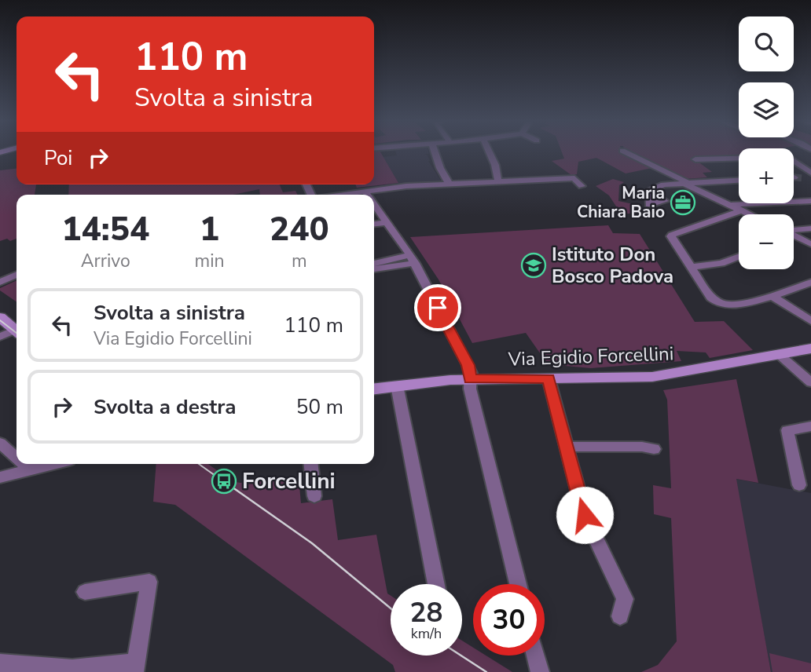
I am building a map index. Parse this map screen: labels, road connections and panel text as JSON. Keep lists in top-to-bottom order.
{
  "streets": {
    "street": ["Via Egidio Forcellini"]
  },
  "places": {
    "office": ["Maria Chiara Baio"],
    "school or university": ["Istituto Don Bosco Padova"],
    "bus stop": ["Forcellini"]
  },
  "page": {
    "map_buttons": ["+", "−"],
    "turn": ["110 m", "Svolta a sinistra"],
    "then": "Poi",
    "eta": [
      "14:54",
      "Arrivo",
      "1",
      "min",
      "240",
      "m"
    ],
    "list": [
      {
        "name": "Svolta a sinistra",
        "note": "Via Egidio Forcellini",
        "value": "110 m"
      },
      {
        "name": "Svolta a destra",
        "value": "50 m"
      }
    ],
    "speed": "28 km/h",
    "limit": "30"
  }
}
